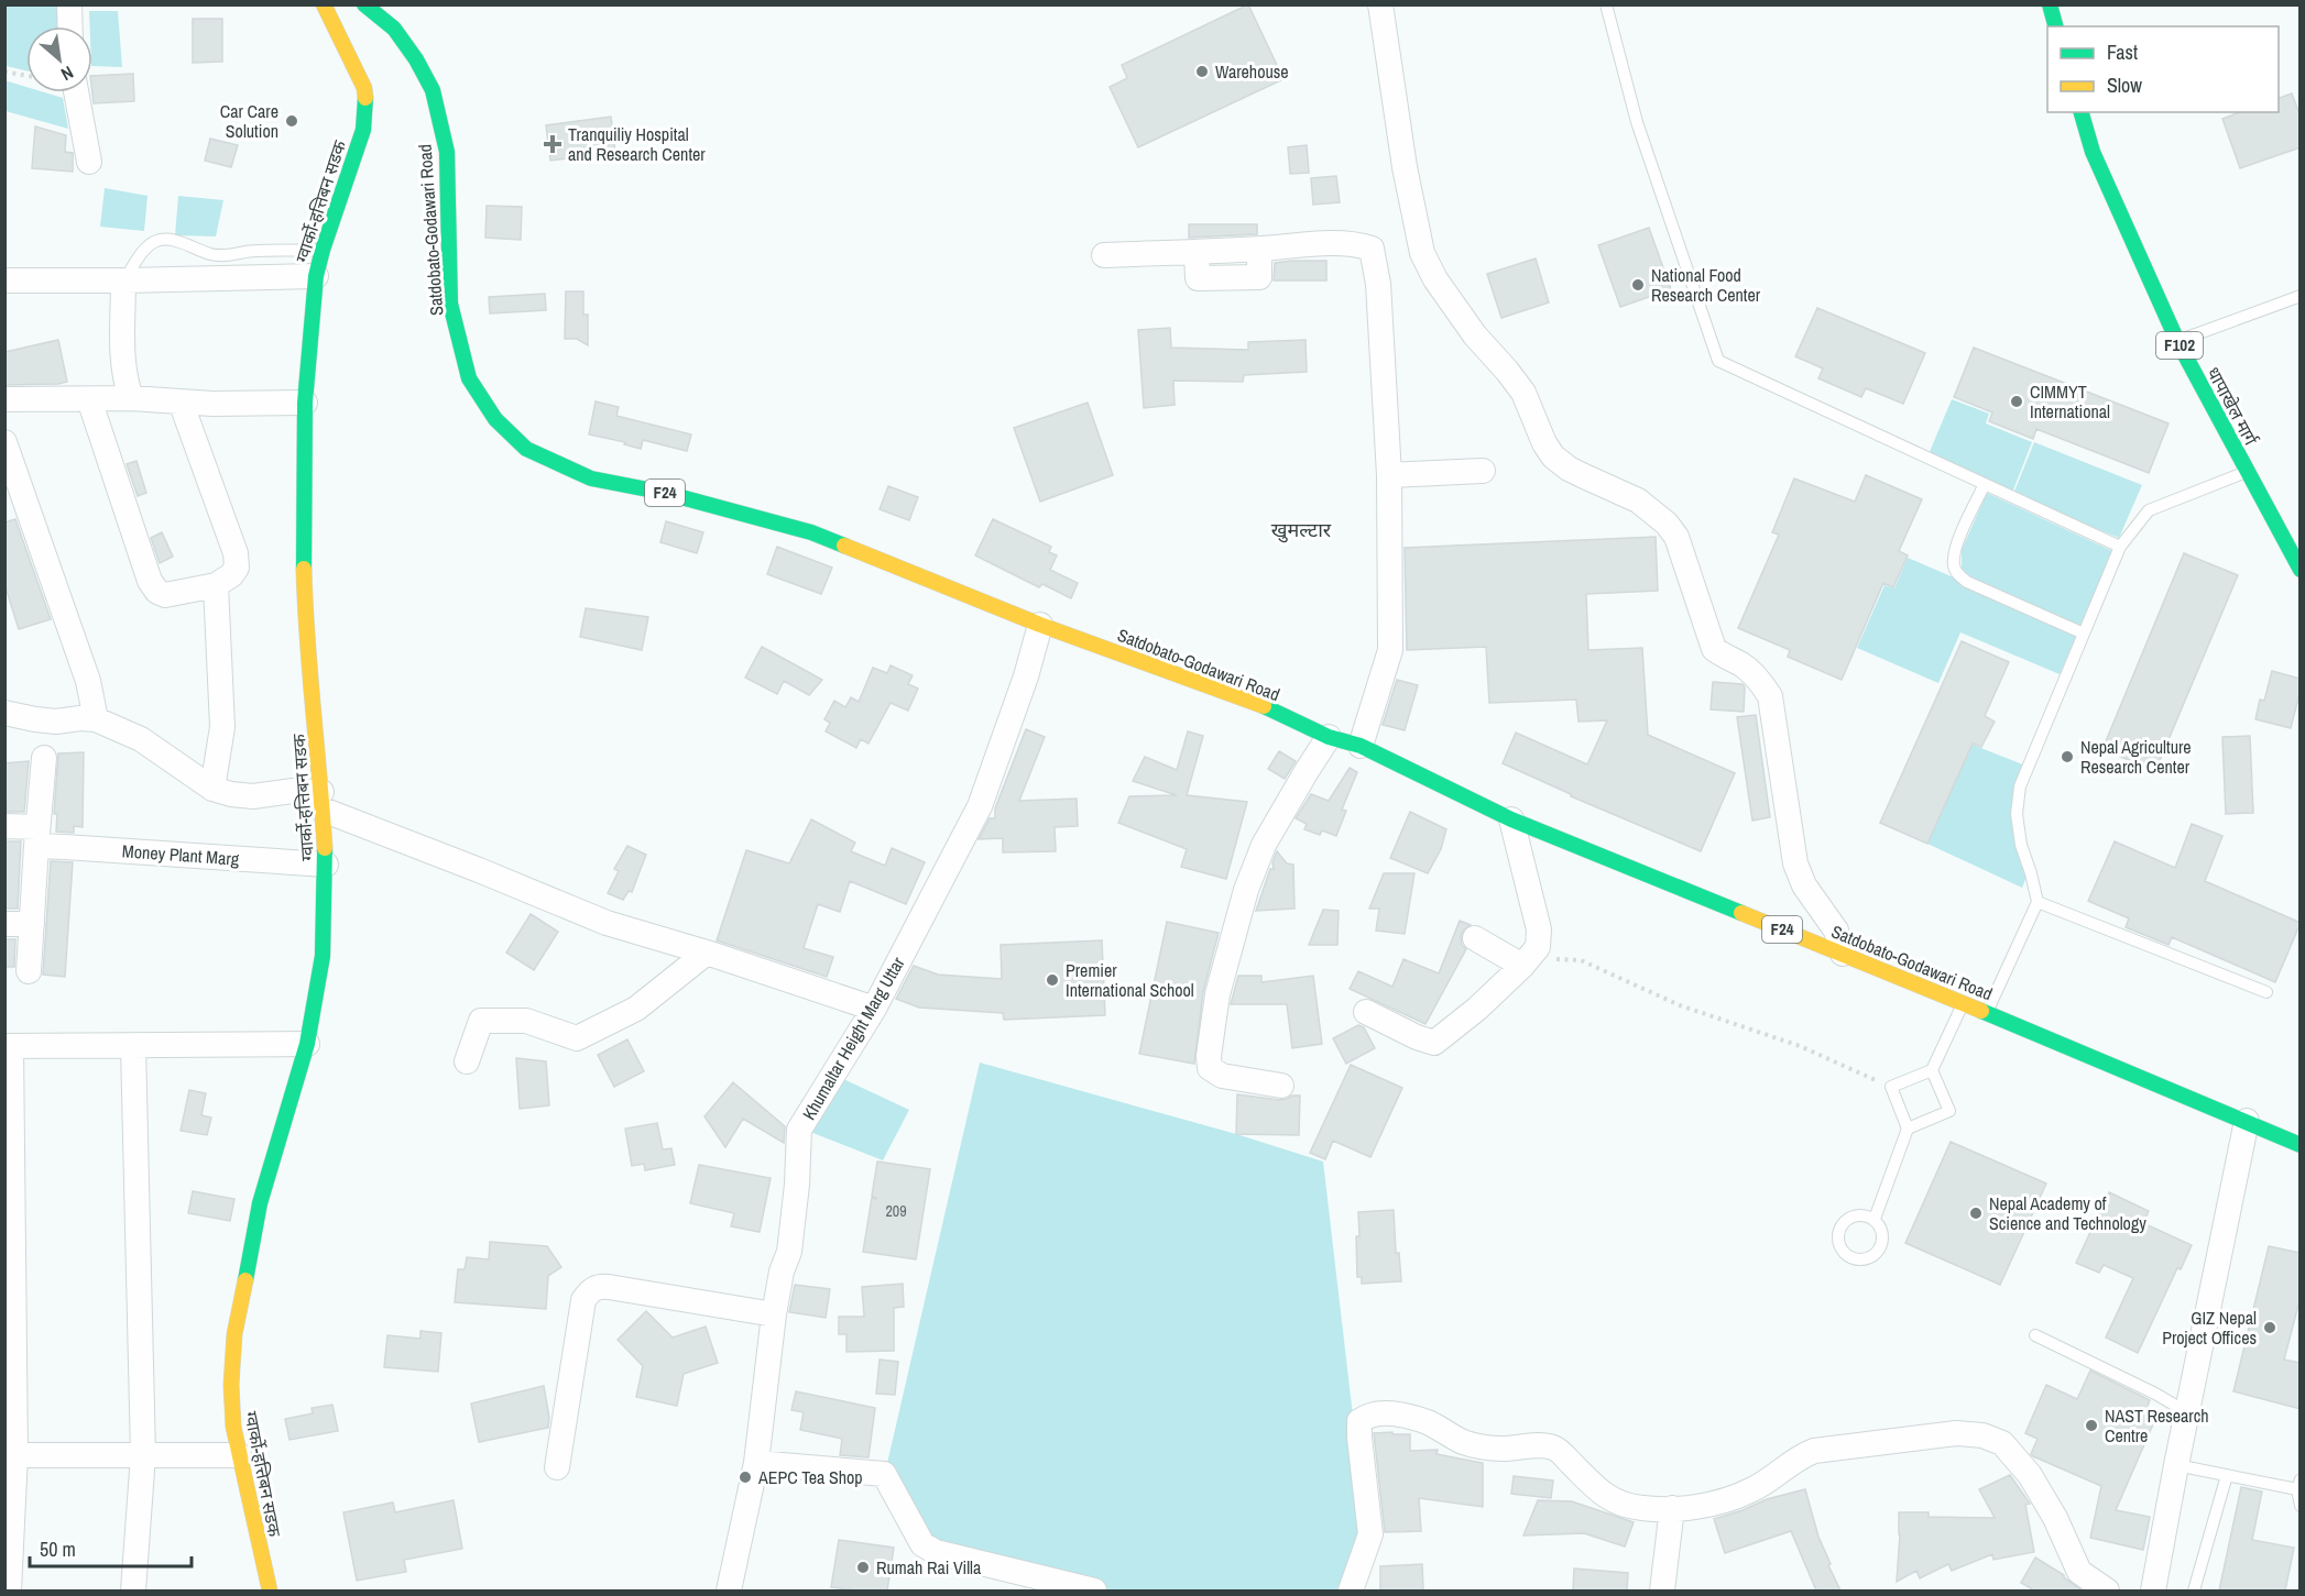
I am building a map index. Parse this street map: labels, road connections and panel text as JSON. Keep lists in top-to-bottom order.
{
  "streets": {
    "main road": [
      "ग्वार्को-हत्तिबन सडक",
      "Satdobato-Godawari Road",
      "F102",
      "धापाखेल मार्ग",
      "F24"
    ],
    "street": ["Money Plant Marg", "Khumaltar Height Marg Uttar"]
  },
  "crossings": [
    ["ग्वार्को-हत्तिबन सडक", "Money Plant Marg"],
    ["Satdobato-Godawari Road", "Khumaltar Height Marg Uttar"]
  ],
  "districts": ["खुमल्टार"],
  "places": {
    "other": [
      "Warehouse",
      "Car Care Solution",
      "National Food Research Center",
      "CIMMYT International",
      "Nepal Agriculture Research Center",
      "Premier International School",
      "Nepal Academy of Science and Technology",
      "GIZ Nepal Project Offices",
      "NAST Research Centre",
      "AEPC Tea Shop",
      "Rumah Rai Villa"
    ],
    "health": ["Tranquiliy Hospital and Research Center"]
  },
  "house_numbers": ["209"],
  "legend": ["Fast", "Slow"],
  "scale_bar": "50 m",
  "north": "bottom right"
}
